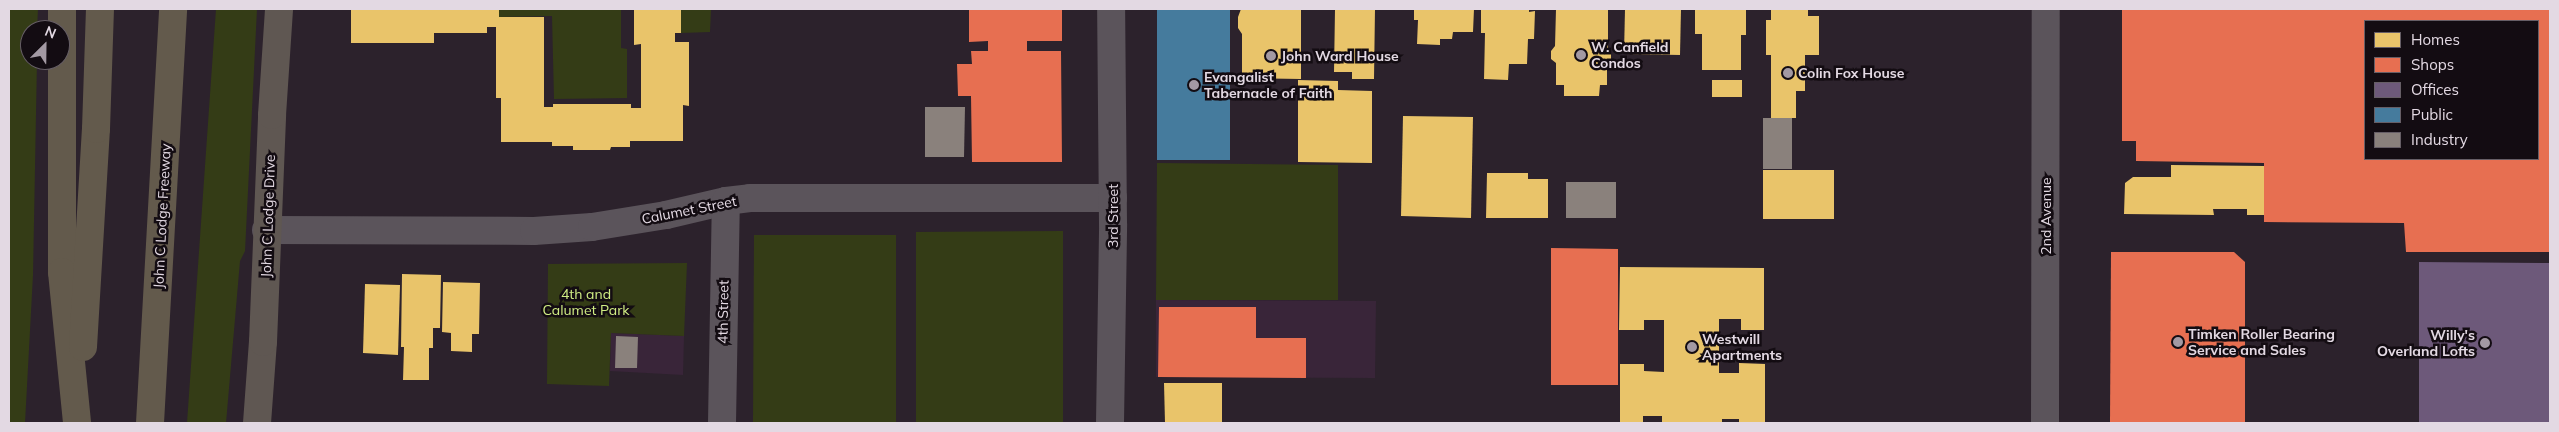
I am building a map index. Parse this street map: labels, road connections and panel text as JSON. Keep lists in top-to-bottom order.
{
  "streets": {
    "highway": ["John C Lodge Freeway"],
    "main road": ["John C Lodge Drive"],
    "street": [
      "Calumet Street",
      "3rd Street",
      "2nd Avenue",
      "4th Street"
    ]
  },
  "crossings": [
    ["Calumet Street", "John C Lodge Drive"],
    ["Calumet Street", "3rd Street"],
    ["Calumet Street", "4th Street"]
  ],
  "parks": ["4th and Calumet Park"],
  "places": [
    "W. Canfield Condos",
    "John Ward House",
    "Colin Fox House",
    "Evangalist Tabernacle of Faith",
    "Timken Roller Bearing Service and Sales",
    "Willy's Overland Lofts",
    "Westwill Apartments"
  ],
  "legend": [
    "Homes",
    "Shops",
    "Offices",
    "Public",
    "Industry"
  ],
  "north": "top right"
}
